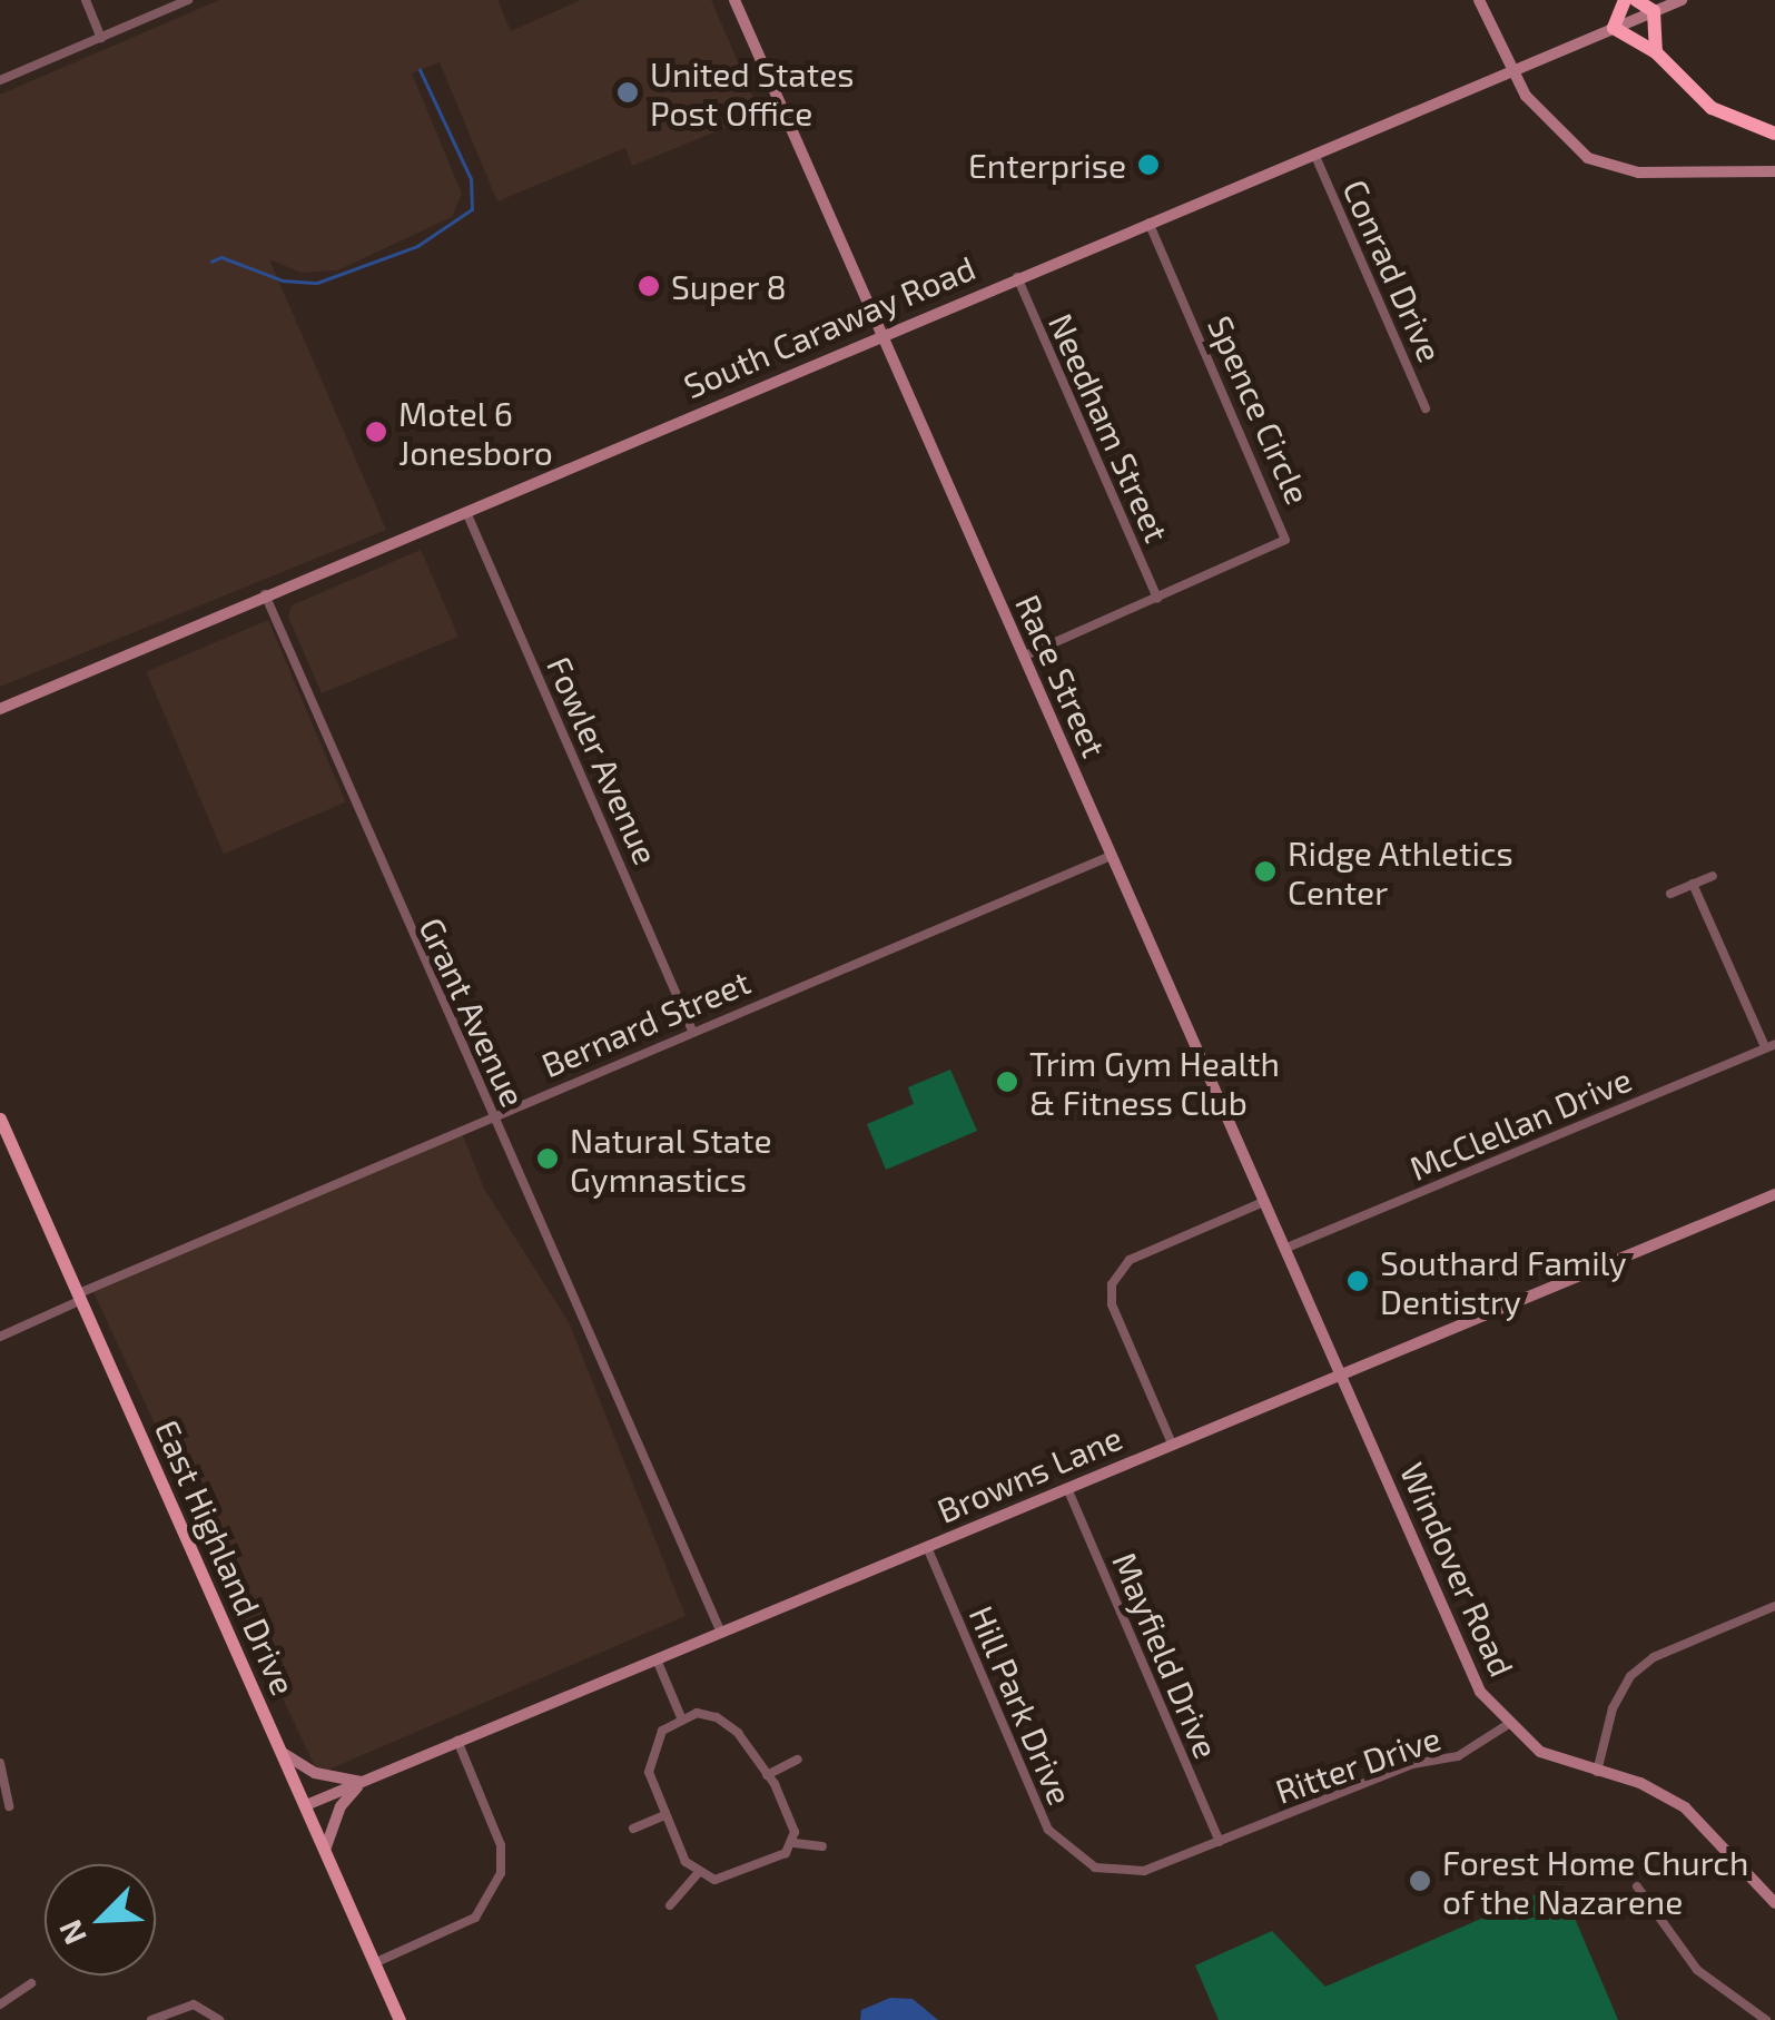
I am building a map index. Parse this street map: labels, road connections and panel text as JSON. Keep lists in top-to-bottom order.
{
  "streets": {
    "main road": ["East Highland Drive"],
    "street": [
      "Conrad Drive",
      "South Caraway Road",
      "Spence Circle",
      "Needham Street",
      "Race Street",
      "Fowler Avenue",
      "Grant Avenue",
      "Bernard Street",
      "McClellan Drive",
      "Browns Lane",
      "Windover Road",
      "Mayfield Drive",
      "Hill Park Drive",
      "Ritter Drive"
    ]
  },
  "crossings": [
    ["Conrad Drive", "South Caraway Road"],
    ["South Caraway Road", "Spence Circle"],
    ["South Caraway Road", "Needham Street"],
    ["South Caraway Road", "Race Street"],
    ["South Caraway Road", "Fowler Avenue"],
    ["South Caraway Road", "Grant Avenue"],
    ["Spence Circle", "Needham Street"],
    ["Spence Circle", "Race Street"],
    ["Race Street", "Bernard Street"],
    ["Race Street", "McClellan Drive"],
    ["Race Street", "Browns Lane"],
    ["Race Street", "Windover Road"],
    ["Fowler Avenue", "Bernard Street"],
    ["Grant Avenue", "Bernard Street"],
    ["Grant Avenue", "Browns Lane"],
    ["Bernard Street", "East Highland Drive"],
    ["Browns Lane", "East Highland Drive"],
    ["Browns Lane", "Windover Road"],
    ["Browns Lane", "Mayfield Drive"],
    ["Browns Lane", "Hill Park Drive"],
    ["Windover Road", "Ritter Drive"],
    ["Mayfield Drive", "Hill Park Drive"],
    ["Mayfield Drive", "Ritter Drive"],
    ["Hill Park Drive", "Ritter Drive"]
  ],
  "places": [
    "United States Post Office",
    "Enterprise",
    "Super 8",
    "Motel 6 Jonesboro",
    "Ridge Athletics Center",
    "Trim Gym Health & Fitness Club",
    "Natural State Gymnastics",
    "Southard Family Dentistry",
    "Forest Home Church of the Nazarene"
  ],
  "north": "bottom left"
}
